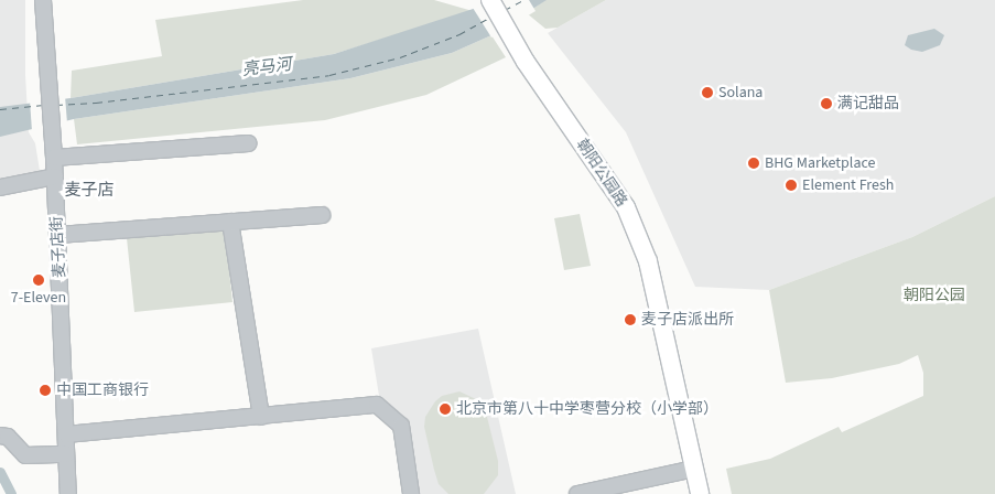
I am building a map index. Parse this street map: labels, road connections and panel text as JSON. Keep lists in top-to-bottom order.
{
  "streets": {
    "main road": ["朝阳公园路"],
    "street": ["麦子店街"]
  },
  "districts": ["麦子店"],
  "water": ["亮马河"],
  "parks": ["朝阳公园"],
  "places": [
    "Solana",
    "满记甜品",
    "BHG Marketplace",
    "Element Fresh",
    "7-Eleven",
    "麦子店派出所",
    "中国工商银行",
    "北京市第八十中学枣营分校（小学部）"
  ]
}
